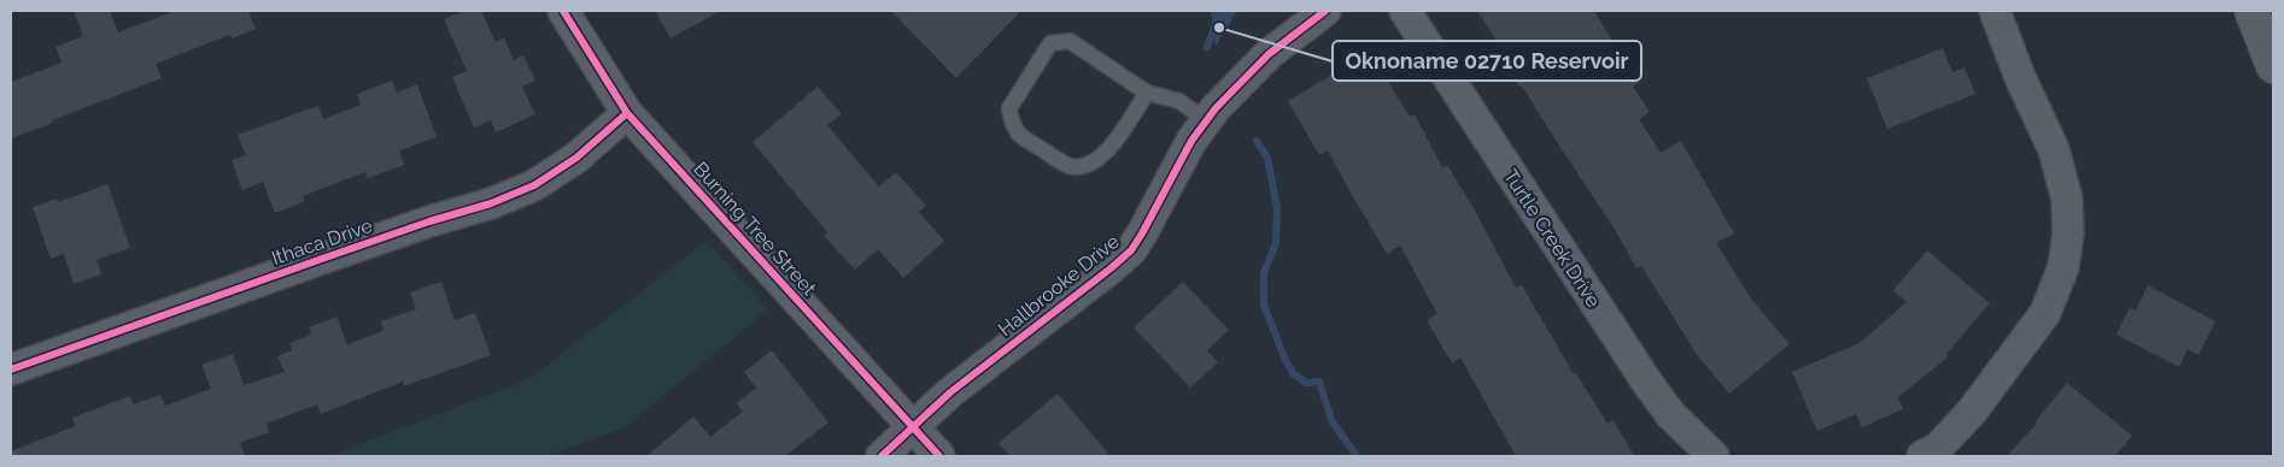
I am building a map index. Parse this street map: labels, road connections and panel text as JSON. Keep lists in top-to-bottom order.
{
  "streets": {
    "street": [
      "Burning Tree Street",
      "Turtle Creek Drive",
      "Ithaca Drive",
      "Hallbrooke Drive"
    ]
  },
  "crossings": [
    ["Burning Tree Street", "Ithaca Drive"],
    ["Burning Tree Street", "Hallbrooke Drive"]
  ],
  "places": ["Oknoname 02710 Reservoir"]
}
